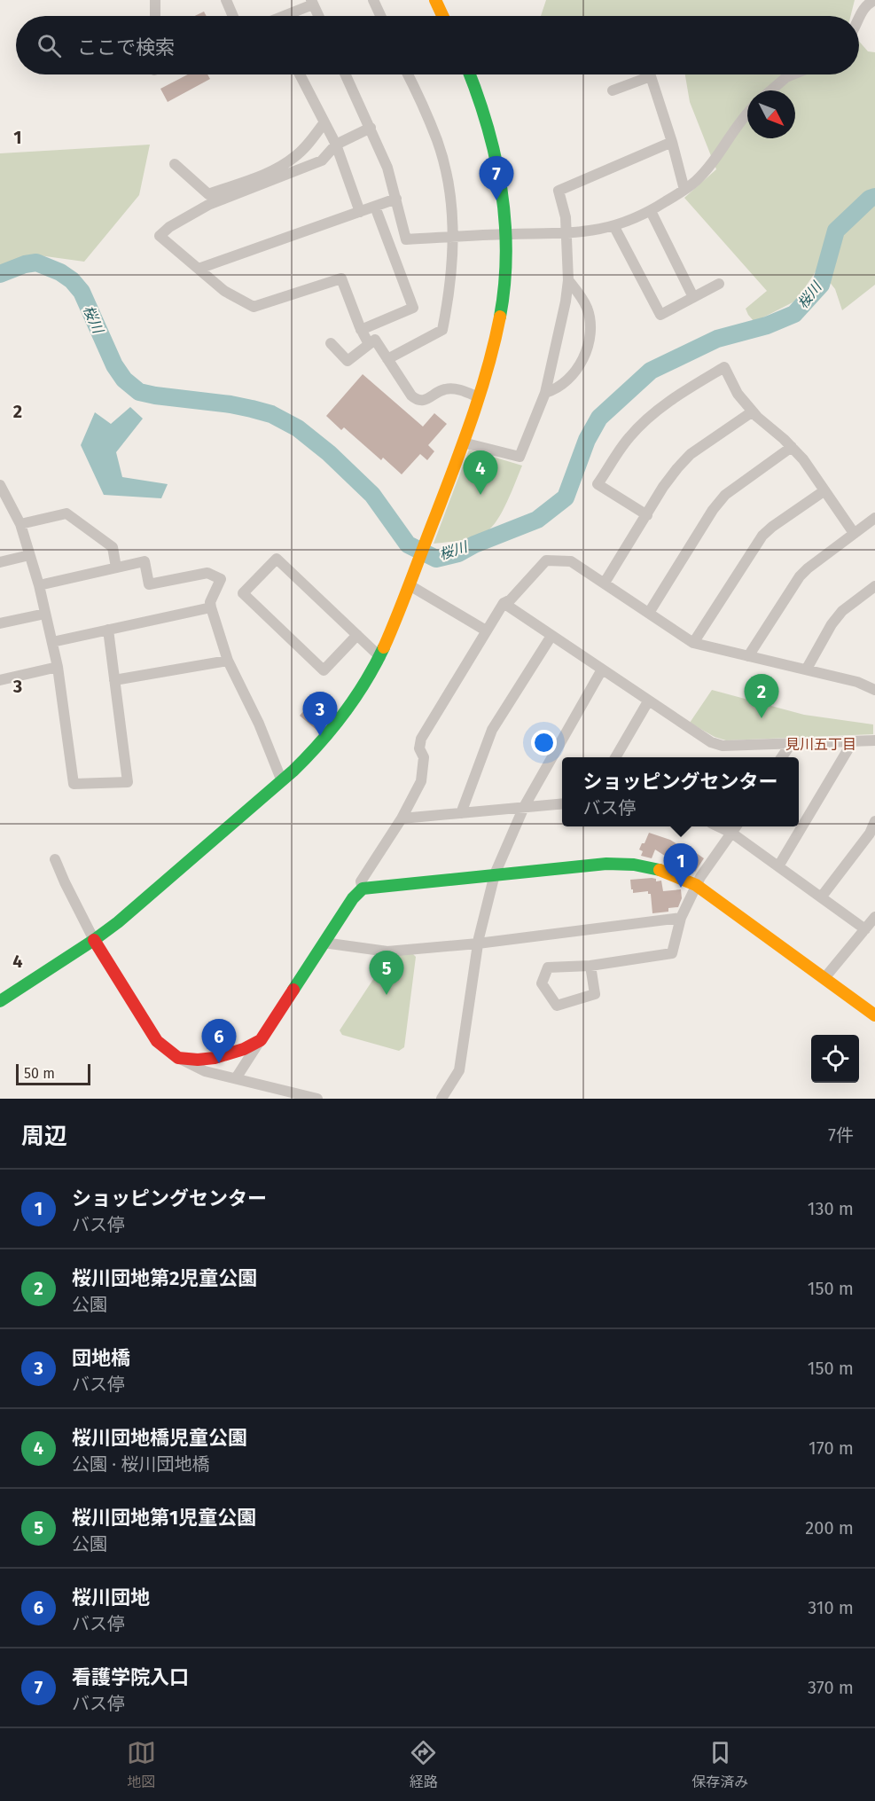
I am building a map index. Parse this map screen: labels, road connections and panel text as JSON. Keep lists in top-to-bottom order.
{
  "districts": ["見川五丁目"],
  "water": ["桜川"],
  "scale_bar": "50 m",
  "north": "bottom right",
  "page": {
    "search": "ここで検索",
    "pins": [
      "7",
      "4",
      "2",
      "3",
      "1",
      "5",
      "6"
    ],
    "popup": ["ショッピングセンター", "バス停"],
    "scale": "50 m",
    "heading": ["周辺", "7件"],
    "list": [
      {
        "mark": "1",
        "name": "ショッピングセンター",
        "note": "バス停",
        "value": "130 m"
      },
      {
        "mark": "2",
        "name": "桜川団地第2児童公園",
        "note": "公園",
        "value": "150 m"
      },
      {
        "mark": "3",
        "name": "団地橋",
        "note": "バス停",
        "value": "150 m"
      },
      {
        "mark": "4",
        "name": "桜川団地橋児童公園",
        "note": "公園 · 桜川団地橋",
        "value": "170 m"
      },
      {
        "mark": "5",
        "name": "桜川団地第1児童公園",
        "note": "公園",
        "value": "200 m"
      },
      {
        "mark": "6",
        "name": "桜川団地",
        "note": "バス停",
        "value": "310 m"
      },
      {
        "mark": "7",
        "name": "看護学院入口",
        "note": "バス停",
        "value": "370 m"
      }
    ],
    "nav": ["地図", "経路", "保存済み"]
  },
  "grid": {
    "rows": [
      "1",
      "2",
      "3",
      "4"
    ]
  }
}
